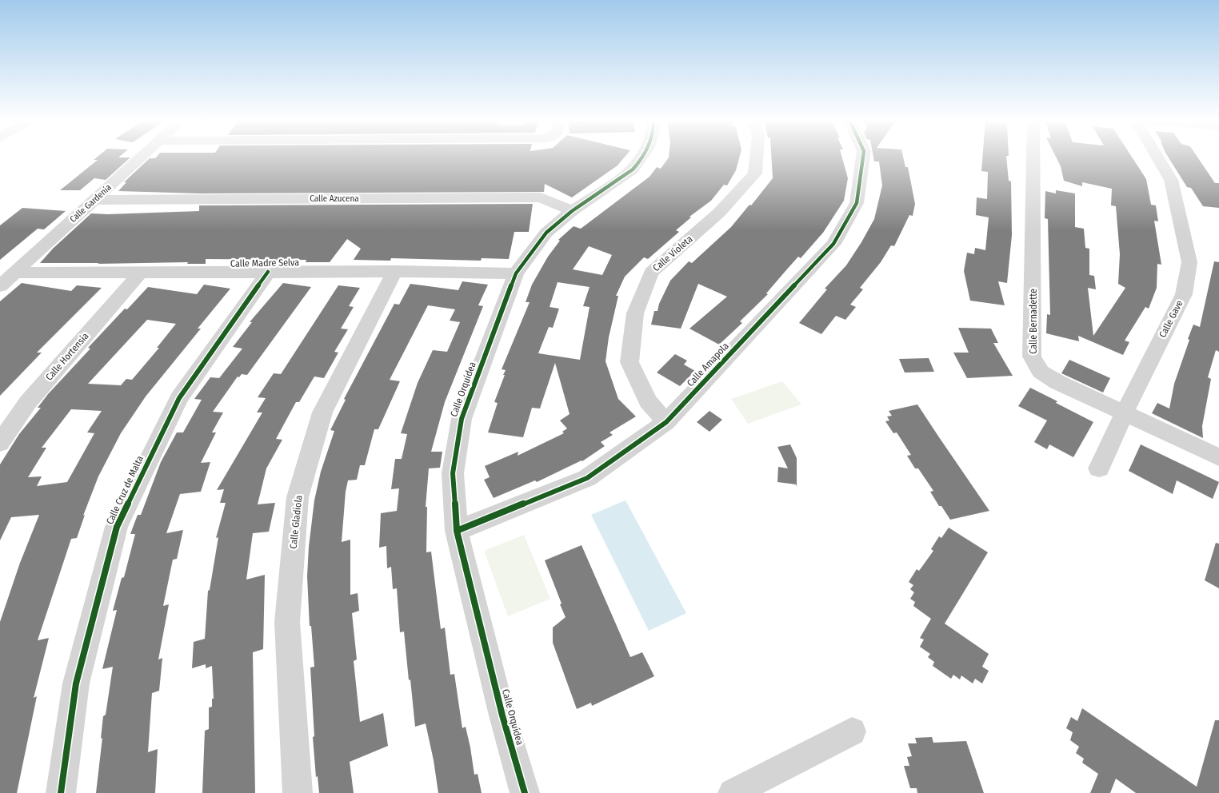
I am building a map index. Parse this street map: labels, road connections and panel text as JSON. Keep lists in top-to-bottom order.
{
  "streets": {
    "street": [
      "Calle Azucena",
      "Calle Gardenia",
      "Calle Violeta",
      "Calle Madre Selva",
      "Calle Gave",
      "Calle Bernadette",
      "Calle Hortensia",
      "Calle Amapola",
      "Calle Orquídea",
      "Calle Cruz de Malta",
      "Calle Gladiola"
    ]
  },
  "crossings": [
    ["Calle Azucena", "Calle Gardenia"],
    ["Calle Azucena", "Calle Orquídea"],
    ["Calle Gardenia", "Calle Madre Selva"],
    ["Calle Violeta", "Calle Amapola"],
    ["Calle Madre Selva", "Calle Hortensia"],
    ["Calle Madre Selva", "Calle Orquídea"],
    ["Calle Madre Selva", "Calle Cruz de Malta"],
    ["Calle Madre Selva", "Calle Gladiola"],
    ["Calle Gave", "Calle Bernadette"],
    ["Calle Amapola", "Calle Orquídea"]
  ]
}
